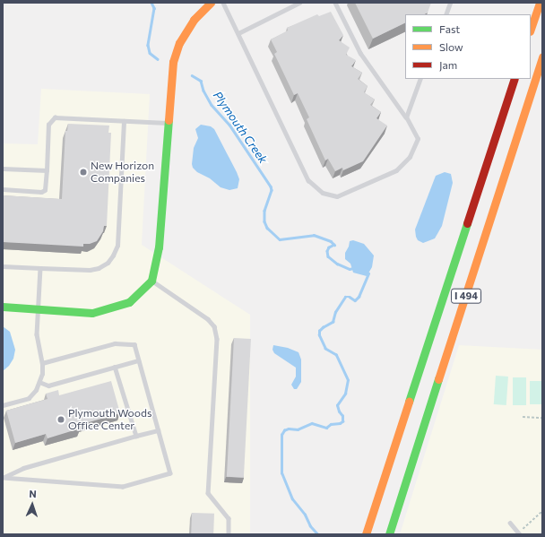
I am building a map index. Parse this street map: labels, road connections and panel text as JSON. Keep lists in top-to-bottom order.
{
  "streets": {
    "main road": ["I 494"]
  },
  "water": ["Plymouth Creek"],
  "places": ["New Horizon Companies", "Plymouth Woods Office Center"],
  "legend": ["Fast", "Slow", "Jam"],
  "north": "top"
}
